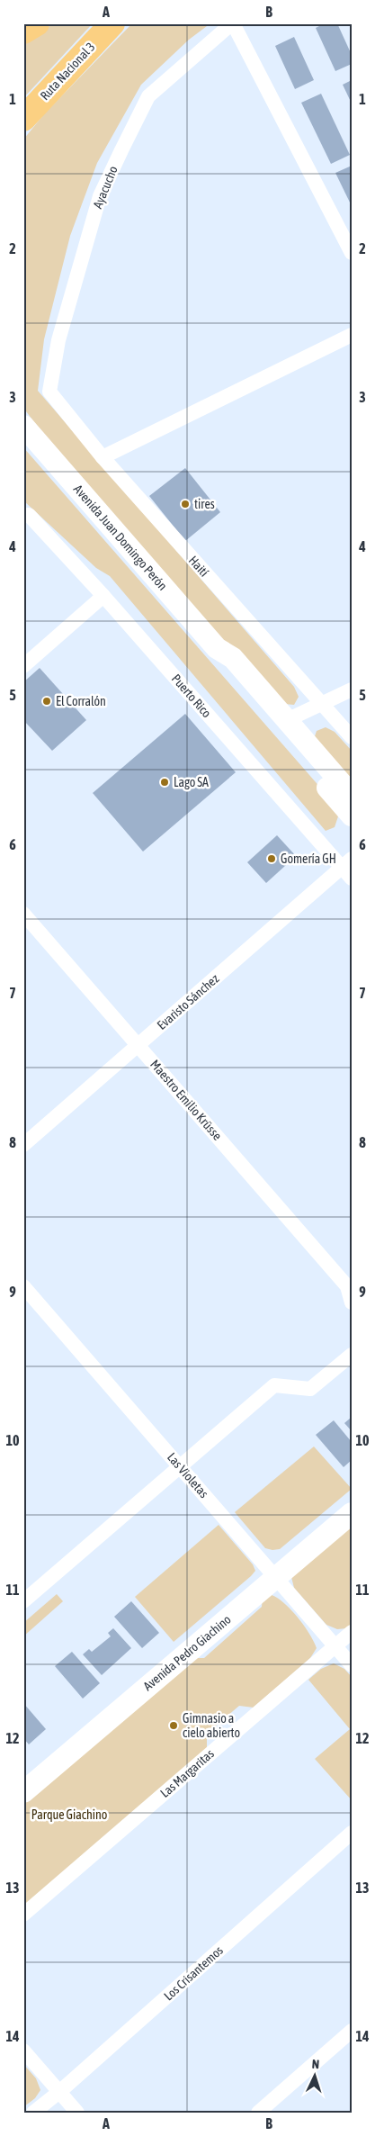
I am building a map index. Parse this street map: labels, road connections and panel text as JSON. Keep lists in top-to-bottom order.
{
  "streets": {
    "highway": ["Ruta Nacional 3"],
    "main road": ["Avenida Juan Domingo Perón", "Avenida Pedro Giachino"],
    "street": [
      "Ayacucho",
      "Haití",
      "Puerto Rico",
      "Evaristo Sánchez",
      "Maestro Emilio Krüsse",
      "Las Violetas",
      "Las Margaritas",
      "Los Crisantemos"
    ]
  },
  "crossings": [
    ["Ayacucho", "Haití"],
    ["Puerto Rico", "Evaristo Sánchez"],
    ["Evaristo Sánchez", "Maestro Emilio Krüsse"],
    ["Las Violetas", "Avenida Pedro Giachino"],
    ["Las Violetas", "Las Margaritas"]
  ],
  "parks": ["Parque Giachino"],
  "places": [
    "tires",
    "El Corralón",
    "Lago SA",
    "Gomería GH",
    "Gimnasio a cielo abierto"
  ],
  "north": "top",
  "grid": {
    "columns": ["A", "B"],
    "rows": [
      "1",
      "2",
      "3",
      "4",
      "5",
      "6",
      "7",
      "8",
      "9",
      "10",
      "11",
      "12",
      "13",
      "14"
    ]
  }
}
